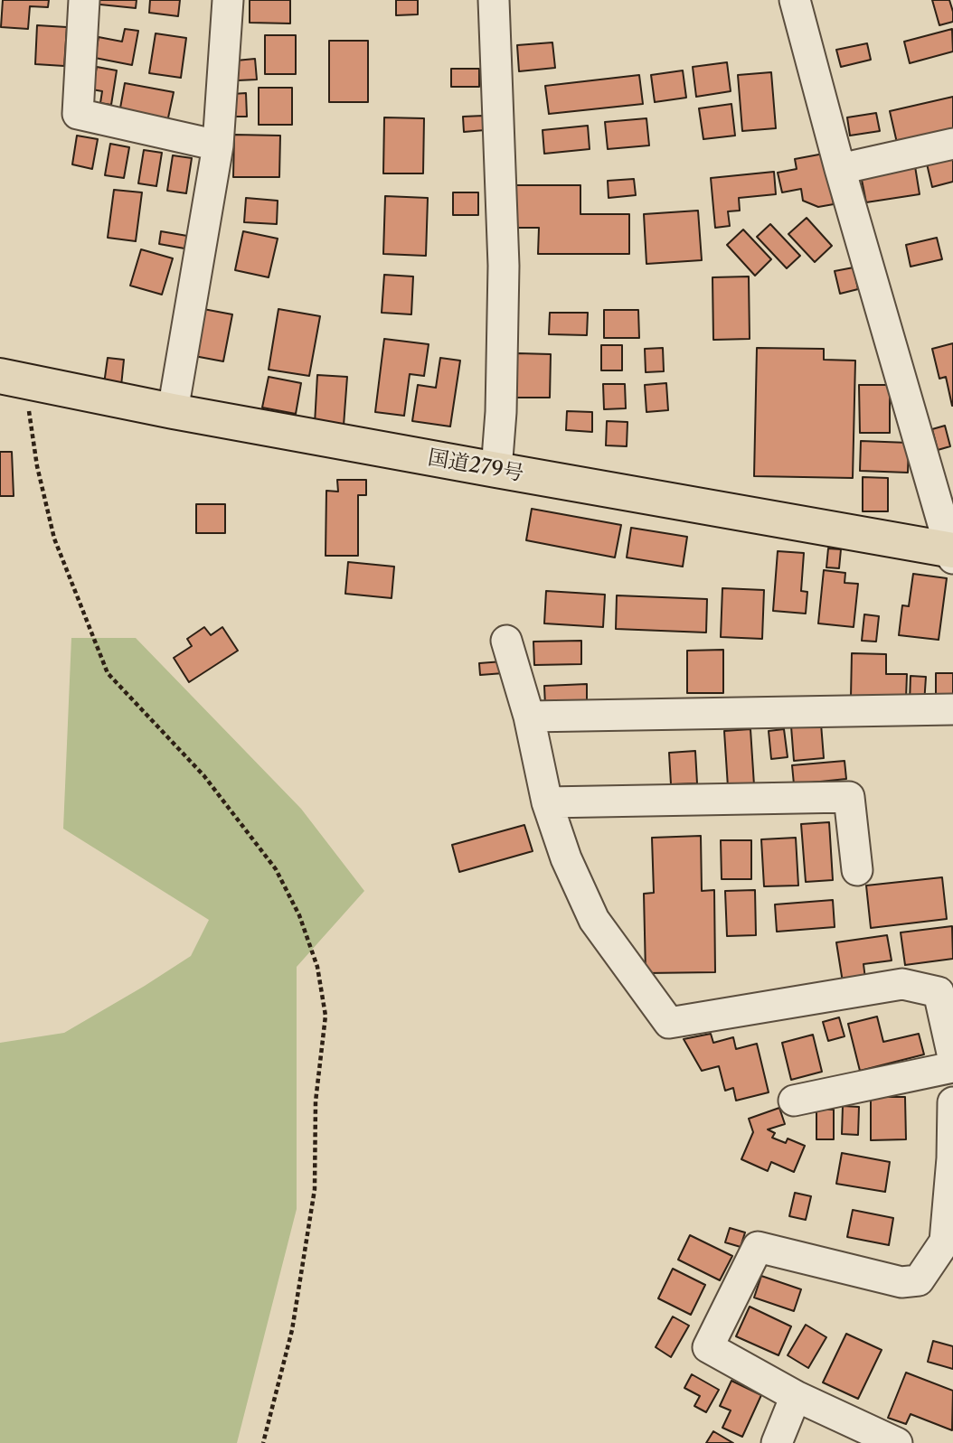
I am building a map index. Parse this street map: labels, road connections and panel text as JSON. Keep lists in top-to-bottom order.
{
  "streets": {
    "highway": ["国道279号"]
  }
}
